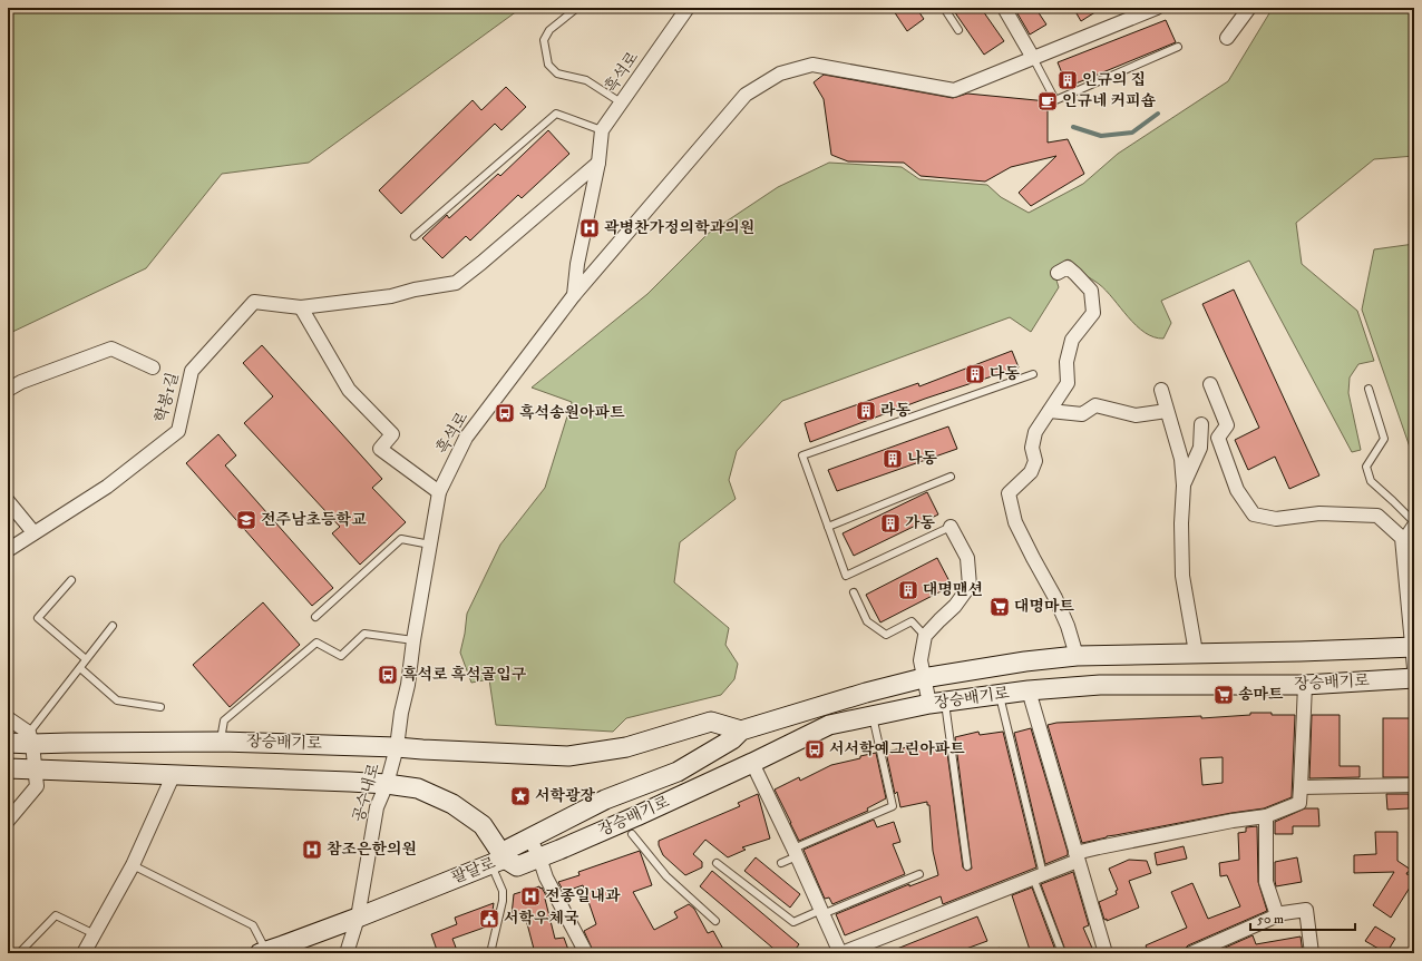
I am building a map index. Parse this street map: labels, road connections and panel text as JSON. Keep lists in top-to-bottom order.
{
  "streets": {
    "street": [
      "흑석로",
      "학봉1길",
      "장승배기로",
      "공수내로",
      "팔달로"
    ]
  },
  "crossings": [
    ["흑석로", "학봉1길"],
    ["흑석로", "장승배기로"],
    ["흑석로", "공수내로"],
    ["장승배기로", "공수내로"],
    ["장승배기로", "팔달로"],
    ["공수내로", "팔달로"]
  ],
  "places": {
    "building": [
      "인규의 집",
      "다동",
      "라동",
      "나동",
      "가동",
      "대명맨션"
    ],
    "cafe": ["인규네 커피숍"],
    "hospital": ["곽병찬가정의학과의원", "참조은한의원", "전종일내과"],
    "bus stop": ["흑석송원아파트", "흑석로 흑석골입구", "서서학예그린아파트"],
    "school or university": ["전주남초등학교"],
    "supermarket": ["대명마트", "송마트"],
    "place": ["서학광장"],
    "public building": ["서학우체국"]
  },
  "scale_bar": "50 m"
}
